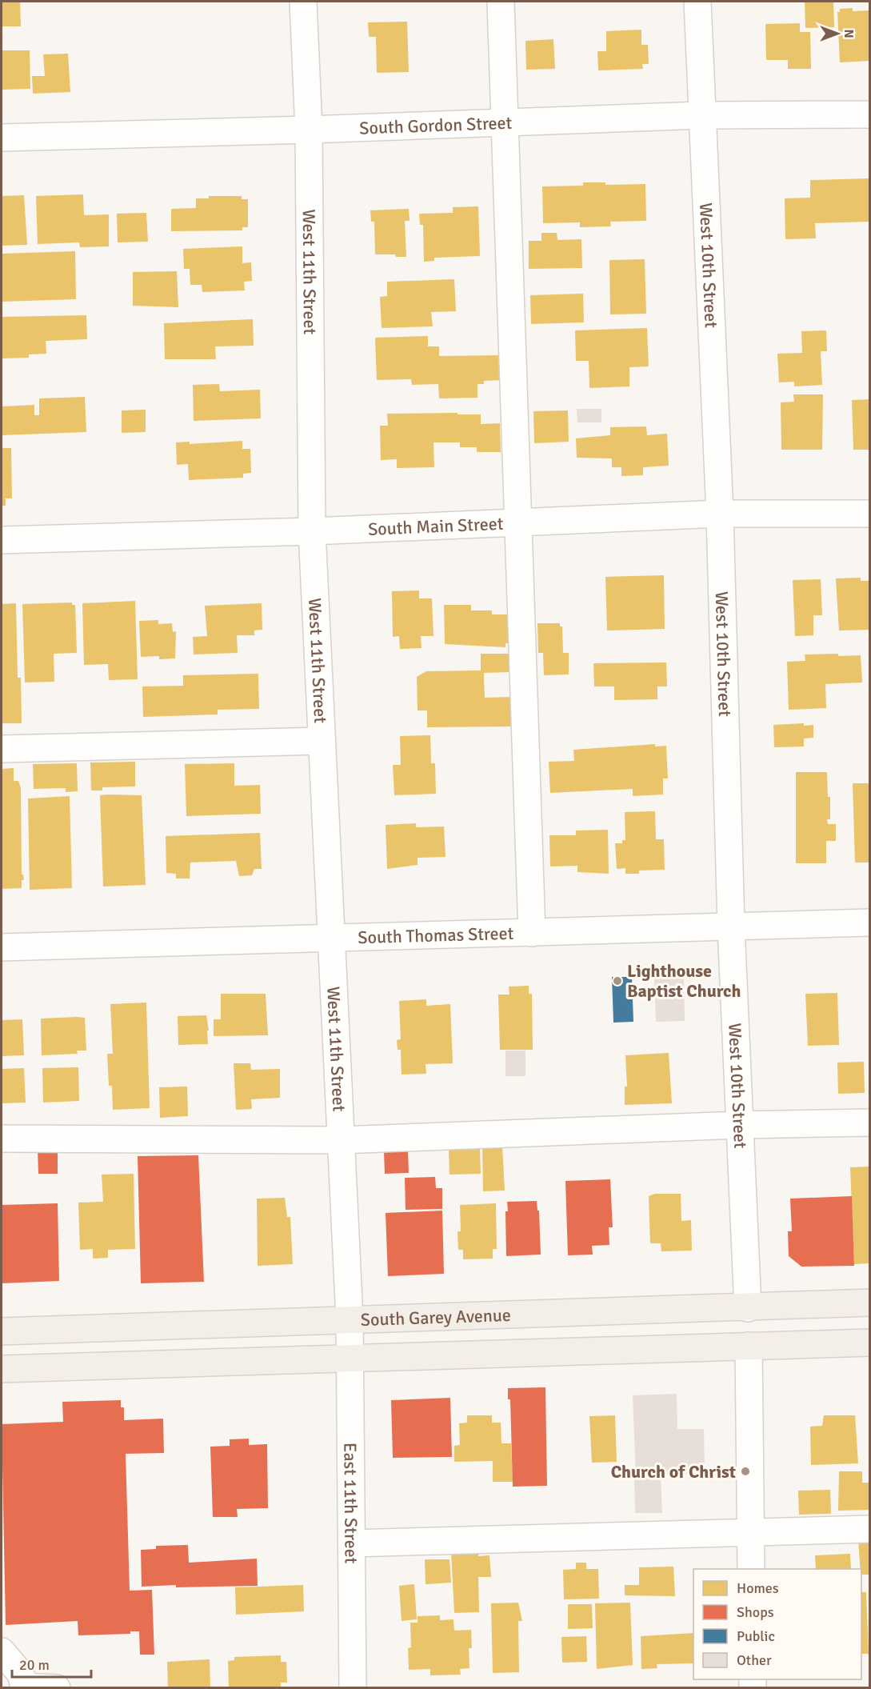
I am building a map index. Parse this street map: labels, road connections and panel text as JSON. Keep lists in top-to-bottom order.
{
  "streets": {
    "main road": ["South Garey Avenue"],
    "street": [
      "South Gordon Street",
      "West 10th Street",
      "West 11th Street",
      "South Main Street",
      "South Thomas Street",
      "East 11th Street"
    ]
  },
  "crossings": [
    ["South Gordon Street", "West 10th Street"],
    ["South Gordon Street", "West 11th Street"],
    ["West 10th Street", "South Main Street"],
    ["West 10th Street", "South Thomas Street"],
    ["West 10th Street", "South Garey Avenue"],
    ["West 11th Street", "South Main Street"],
    ["West 11th Street", "South Thomas Street"],
    ["West 11th Street", "South Garey Avenue"],
    ["West 11th Street", "East 11th Street"],
    ["South Garey Avenue", "East 11th Street"]
  ],
  "places": ["Lighthouse Baptist Church", "Church of Christ"],
  "legend": [
    "Homes",
    "Shops",
    "Public",
    "Other"
  ],
  "scale_bar": "20 m",
  "north": "right"
}
